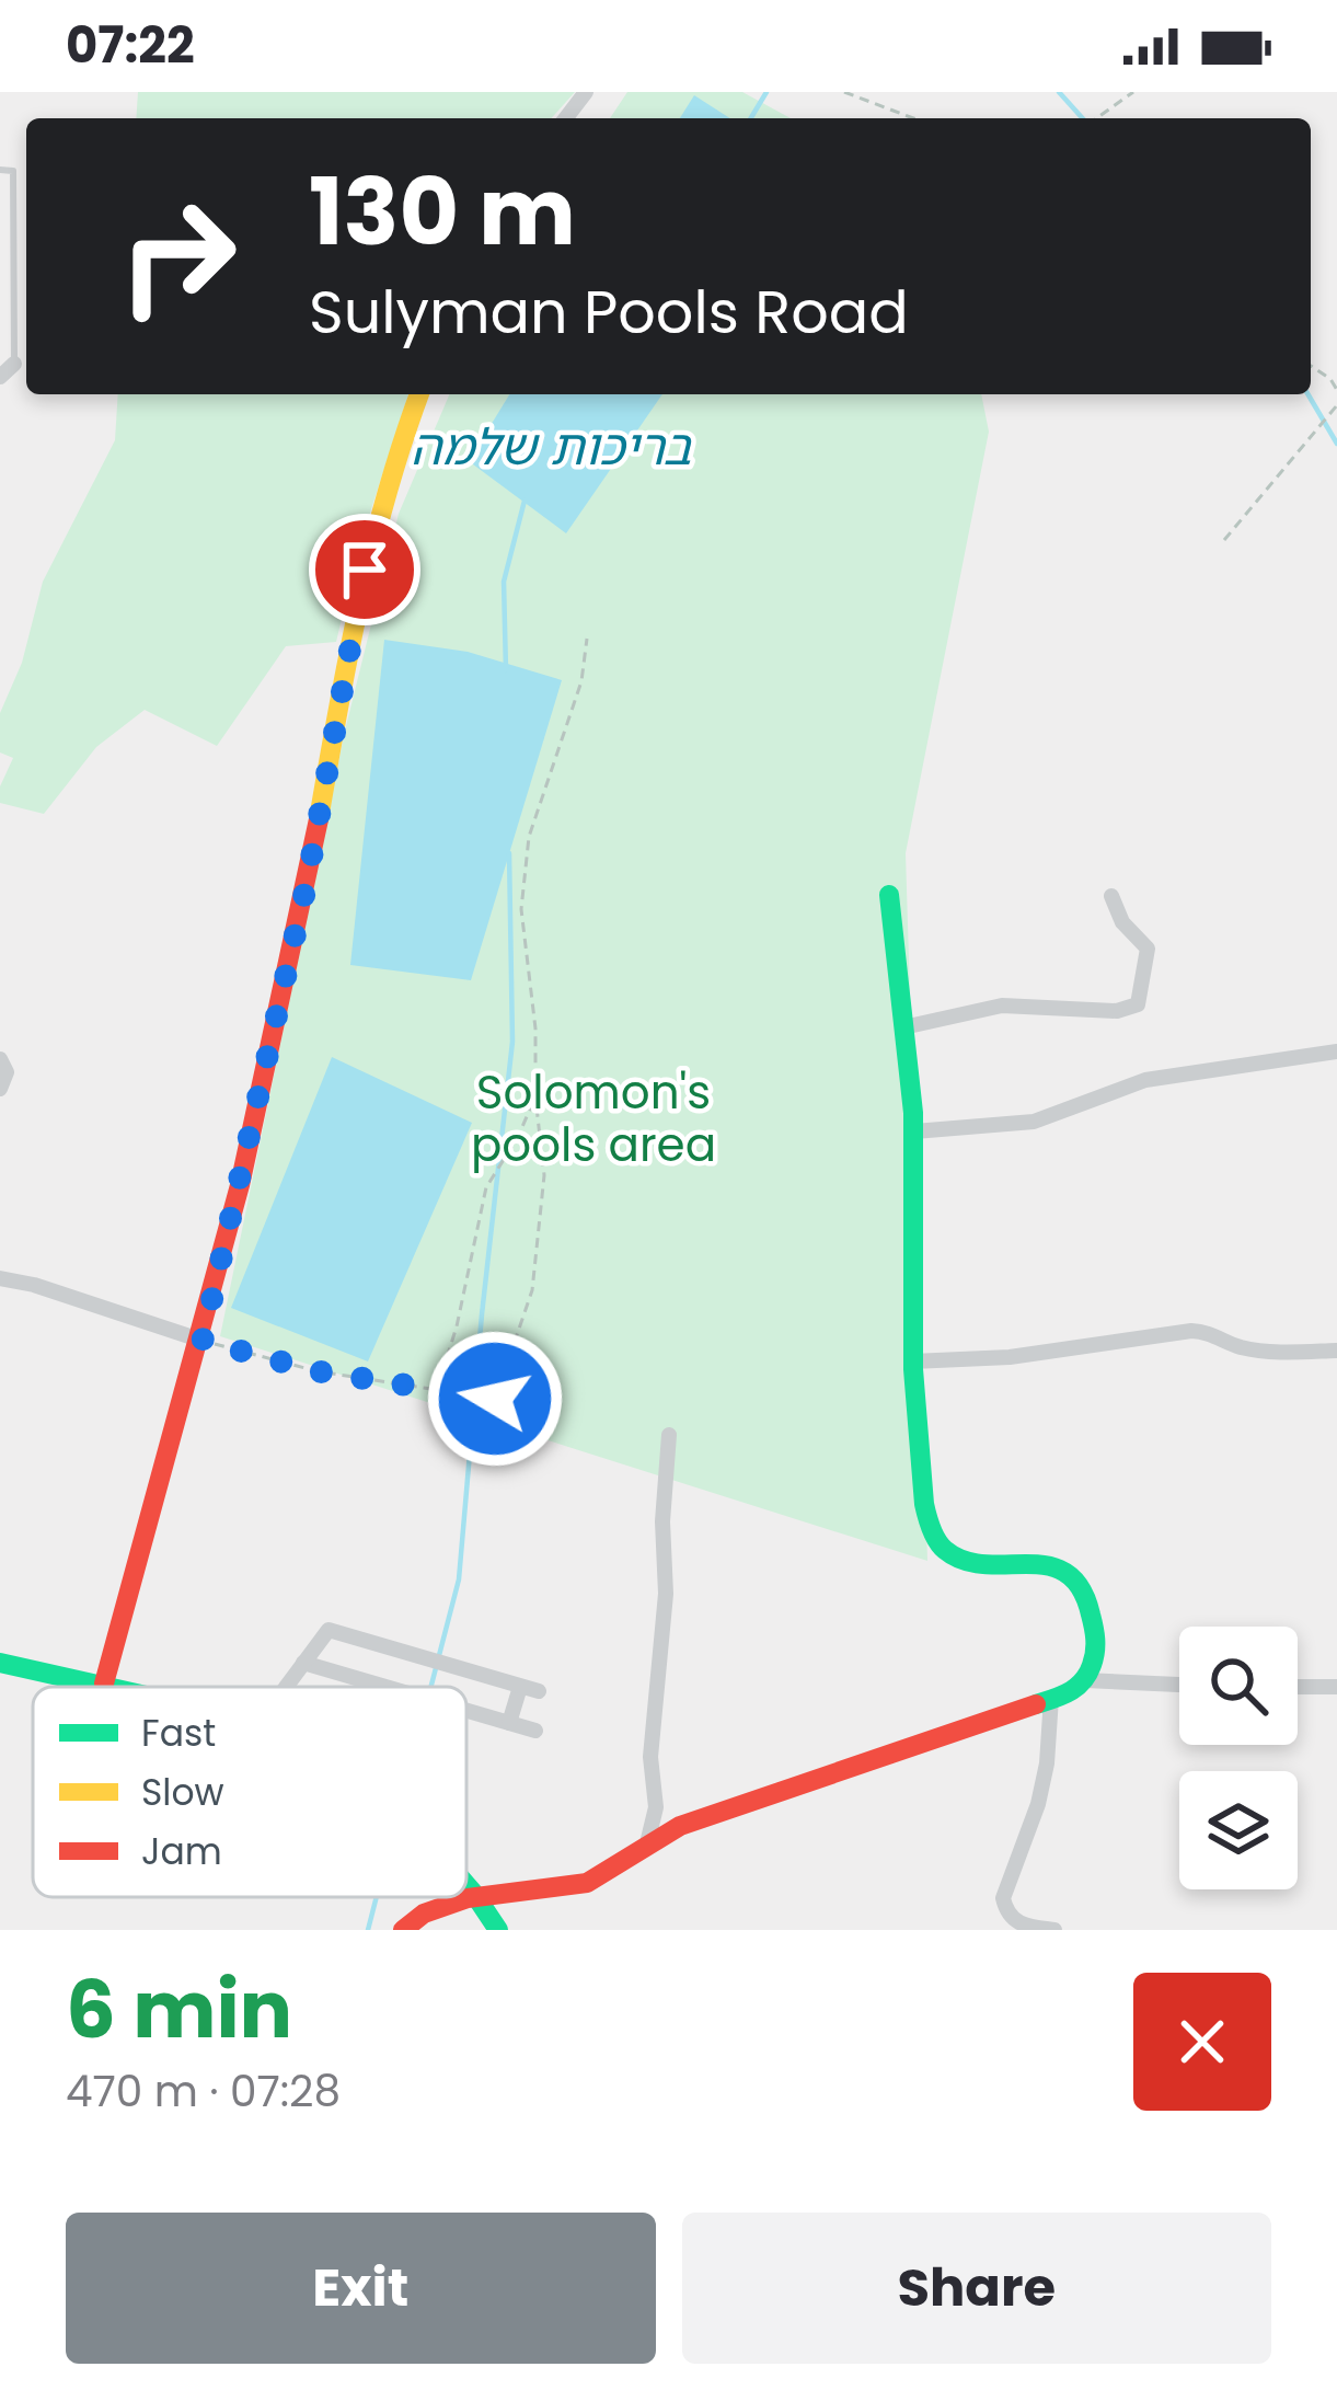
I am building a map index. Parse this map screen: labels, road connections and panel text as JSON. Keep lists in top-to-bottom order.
{
  "water": ["בריכות שלמה"],
  "parks": ["Solomon's pools area"],
  "legend": ["Fast", "Slow", "Jam"],
  "page": {
    "status": "07:22",
    "turn": ["130 m", "Sulyman Pools Road"],
    "heading": ["6 min", "470 m · 07:28"],
    "buttons": ["Exit", "Share"]
  }
}
